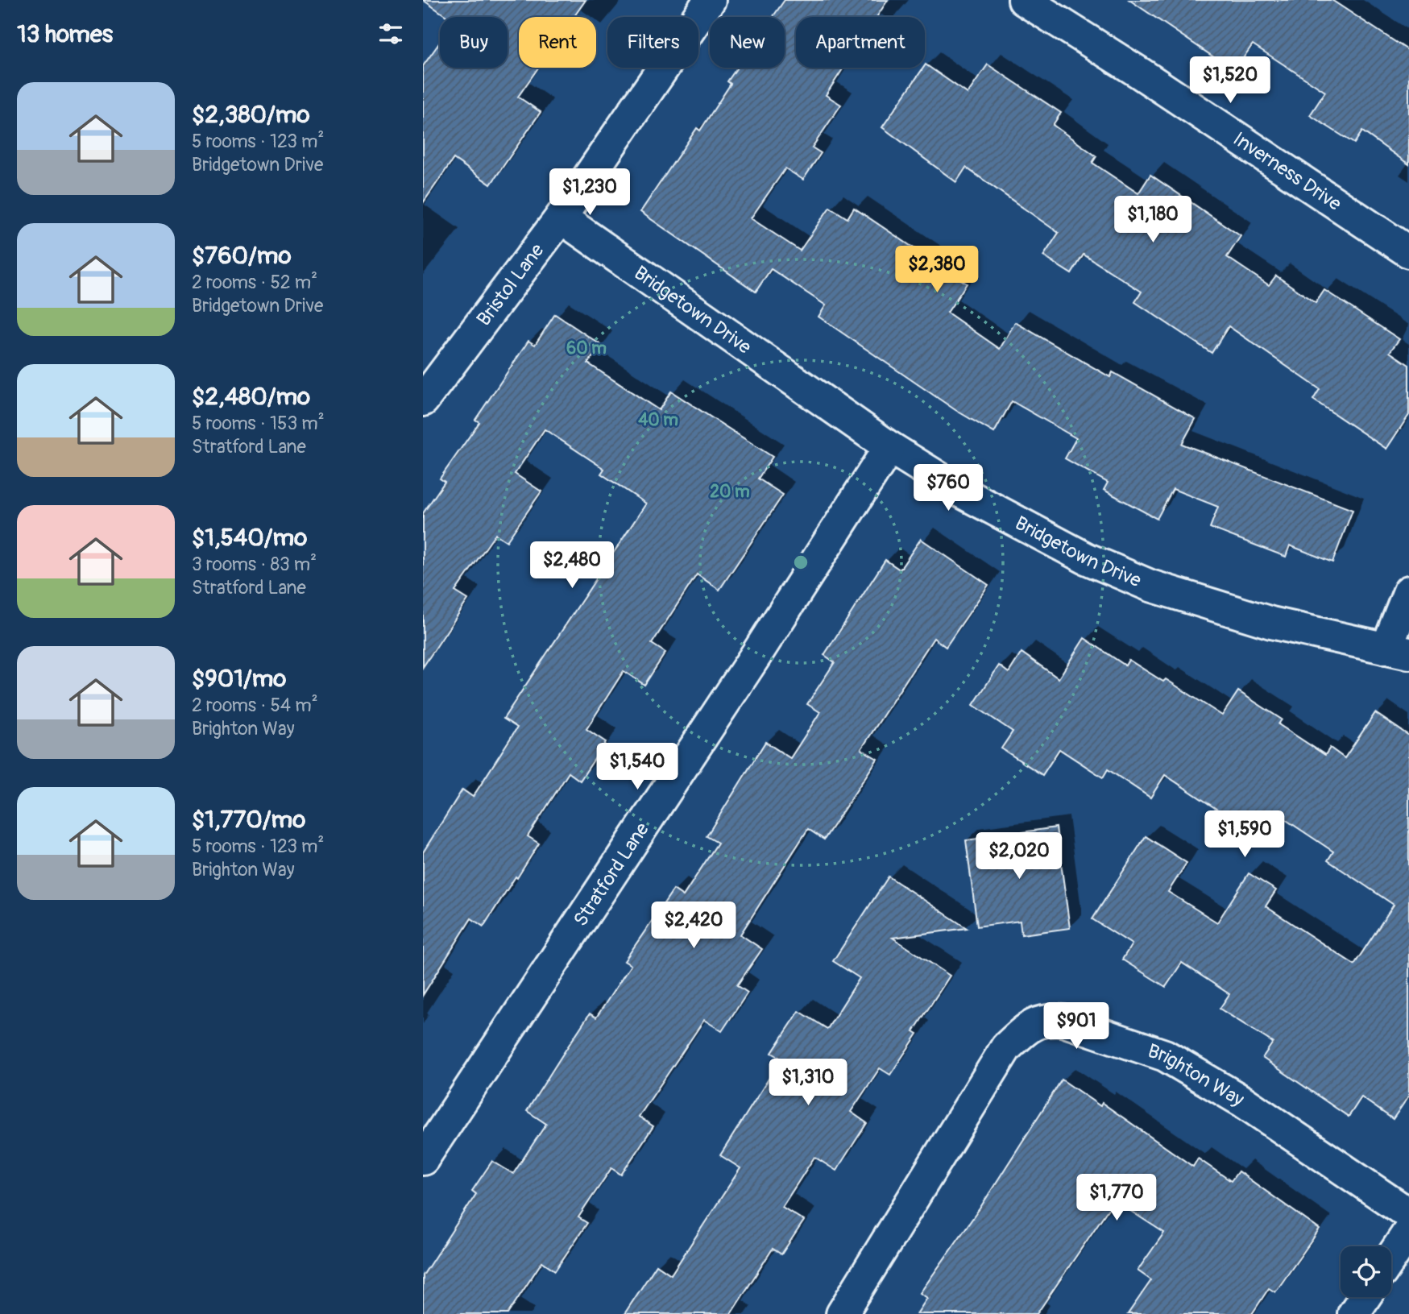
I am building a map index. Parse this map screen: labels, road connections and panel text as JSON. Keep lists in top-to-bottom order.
{
  "streets": {
    "street": [
      "Inverness Drive",
      "Bristol Lane",
      "Bridgetown Drive",
      "Stratford Lane",
      "Brighton Way"
    ]
  },
  "crossings": [
    ["Bristol Lane", "Bridgetown Drive"],
    ["Bridgetown Drive", "Stratford Lane"]
  ],
  "page": {
    "heading": "13 homes",
    "chip": [
      "Buy",
      "Rent",
      "Filters",
      "New",
      "Apartment"
    ],
    "price": [
      "$1,520",
      "$1,230",
      "$1,180",
      "$2,380",
      "$760",
      "$2,480",
      "$1,540",
      "$1,590",
      "$2,020",
      "$2,420",
      "$901",
      "$1,310",
      "$1,770"
    ],
    "list": [
      {
        "name": "$2,380/mo",
        "note": "5 rooms · 123 m² · Bridgetown Drive"
      },
      {
        "name": "$760/mo",
        "note": "2 rooms · 52 m² · Bridgetown Drive"
      },
      {
        "name": "$2,480/mo",
        "note": "5 rooms · 153 m² · Stratford Lane"
      },
      {
        "name": "$1,540/mo",
        "note": "3 rooms · 83 m² · Stratford Lane"
      },
      {
        "name": "$901/mo",
        "note": "2 rooms · 54 m² · Brighton Way"
      },
      {
        "name": "$1,770/mo",
        "note": "5 rooms · 123 m² · Brighton Way"
      }
    ]
  },
  "rings": ["60 m", "40 m", "20 m"]
}
